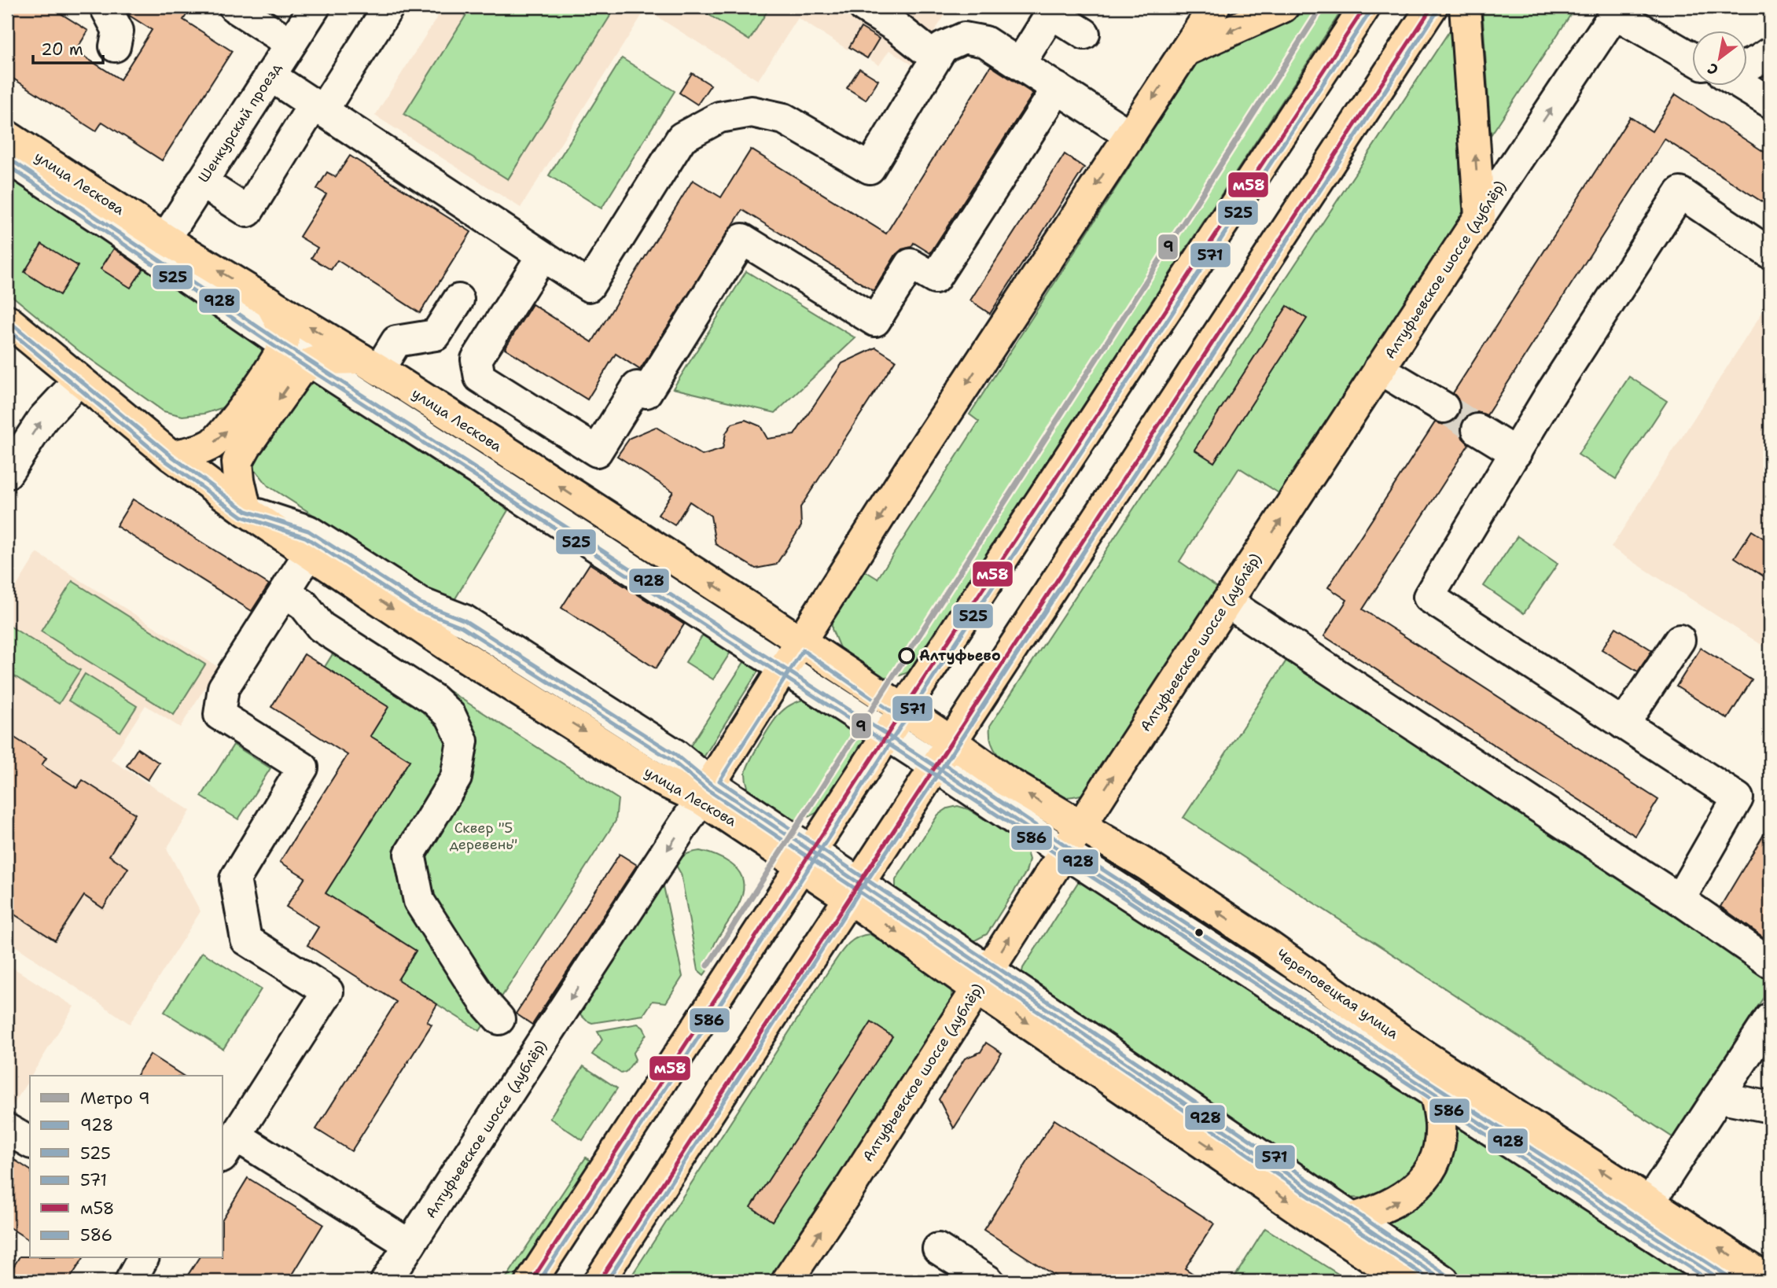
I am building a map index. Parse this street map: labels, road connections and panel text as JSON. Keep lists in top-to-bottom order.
{
  "streets": {
    "main road": ["улица Лескова", "Алтуфьевское шоссе (дублёр)", "Череповецкая улица"],
    "street": ["Шенкурский проезд"]
  },
  "crossings": [
    ["Шенкурский проезд", "улица Лескова"],
    ["улица Лескова", "Алтуфьевское шоссе (дублёр)"],
    ["улица Лескова", "Череповецкая улица"],
    ["Алтуфьевское шоссе (дублёр)", "Череповецкая улица"]
  ],
  "parks": ["Сквер \"5 деревень\""],
  "places": ["Алтуфьево"],
  "lines": [
    "metro line 9",
    "transit line м58",
    "transit line 525",
    "transit line 571",
    "transit line 928",
    "transit line 586"
  ],
  "legend": [
    "Метро 9",
    "928",
    "525",
    "571",
    "м58",
    "586"
  ],
  "scale_bar": "20 m",
  "north": "bottom left"
}
